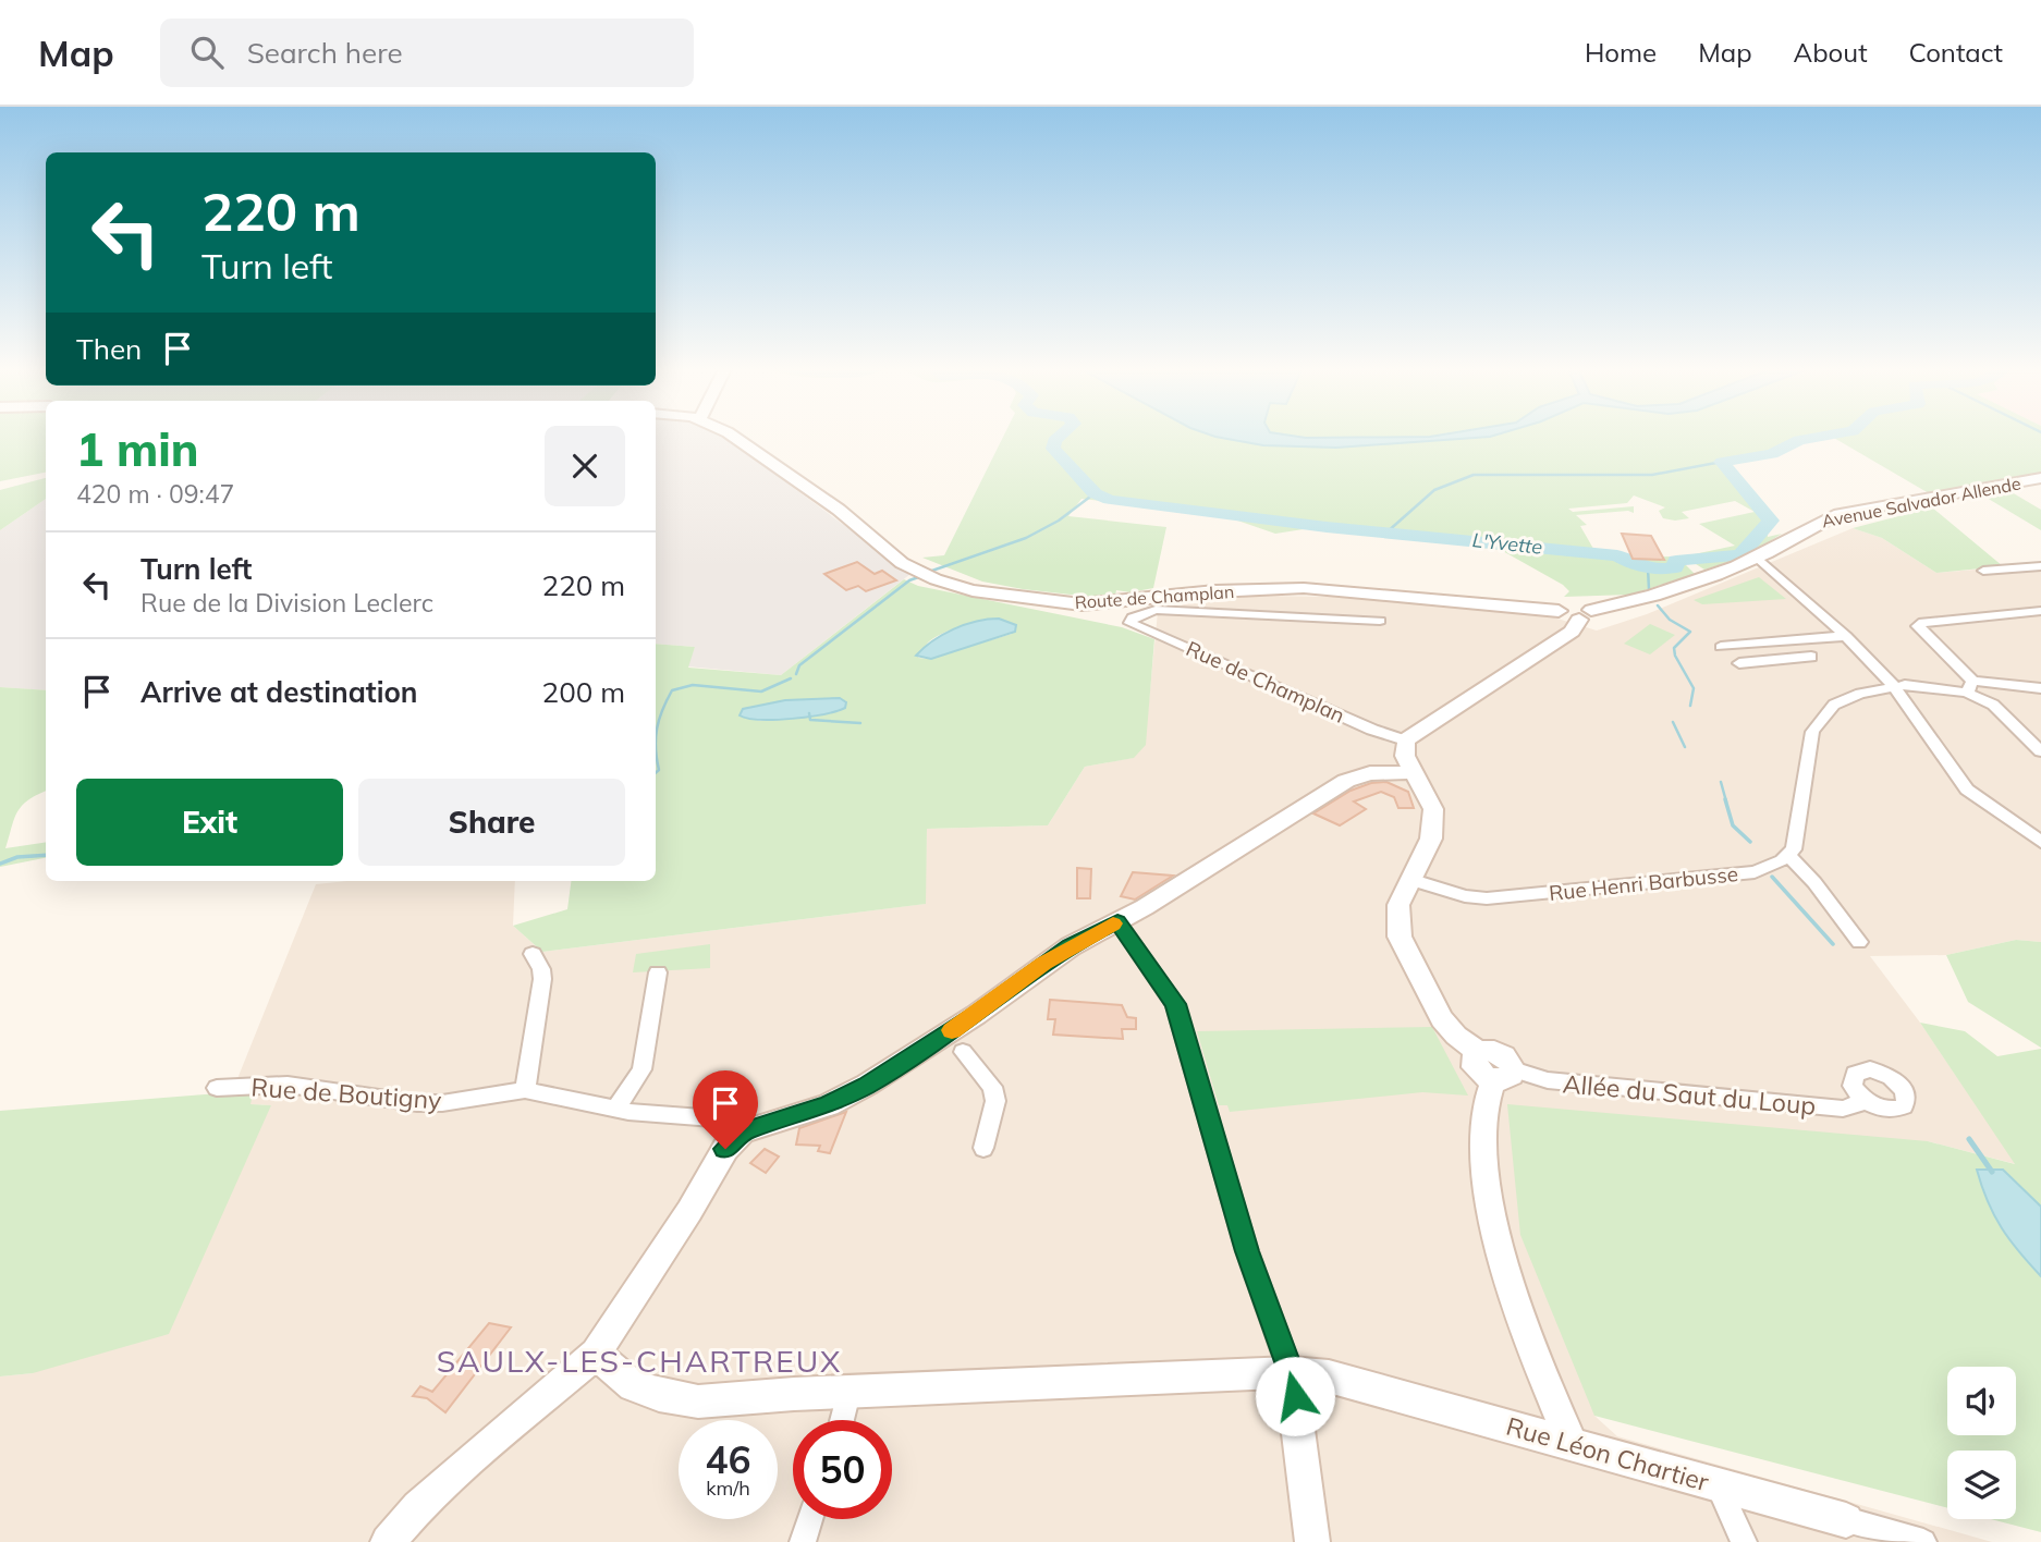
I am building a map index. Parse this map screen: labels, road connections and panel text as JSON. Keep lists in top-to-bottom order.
{
  "streets": {
    "main road": ["Avenue Salvador Allende", "Route de Champlan", "Rue Léon Chartier"],
    "street": [
      "Rue de Champlan",
      "Rue Henri Barbusse",
      "Rue de Boutigny",
      "Allée du Saut du Loup"
    ]
  },
  "crossings": [
    ["Avenue Salvador Allende", "Route de Champlan"]
  ],
  "districts": ["SAULX-LES-CHARTREUX"],
  "water": ["L'Yvette"],
  "page": {
    "header": "Map",
    "search": "Search here",
    "nav": [
      "Home",
      "Map",
      "About",
      "Contact"
    ],
    "turn": ["220 m", "Turn left"],
    "then": "Then",
    "heading": ["1 min", "420 m · 09:47"],
    "list": [
      {
        "name": "Turn left",
        "note": "Rue de la Division Leclerc",
        "value": "220 m"
      },
      {
        "name": "Arrive at destination",
        "value": "200 m"
      }
    ],
    "buttons": ["Exit", "Share"],
    "speed": "46 km/h",
    "limit": "50"
  }
}
